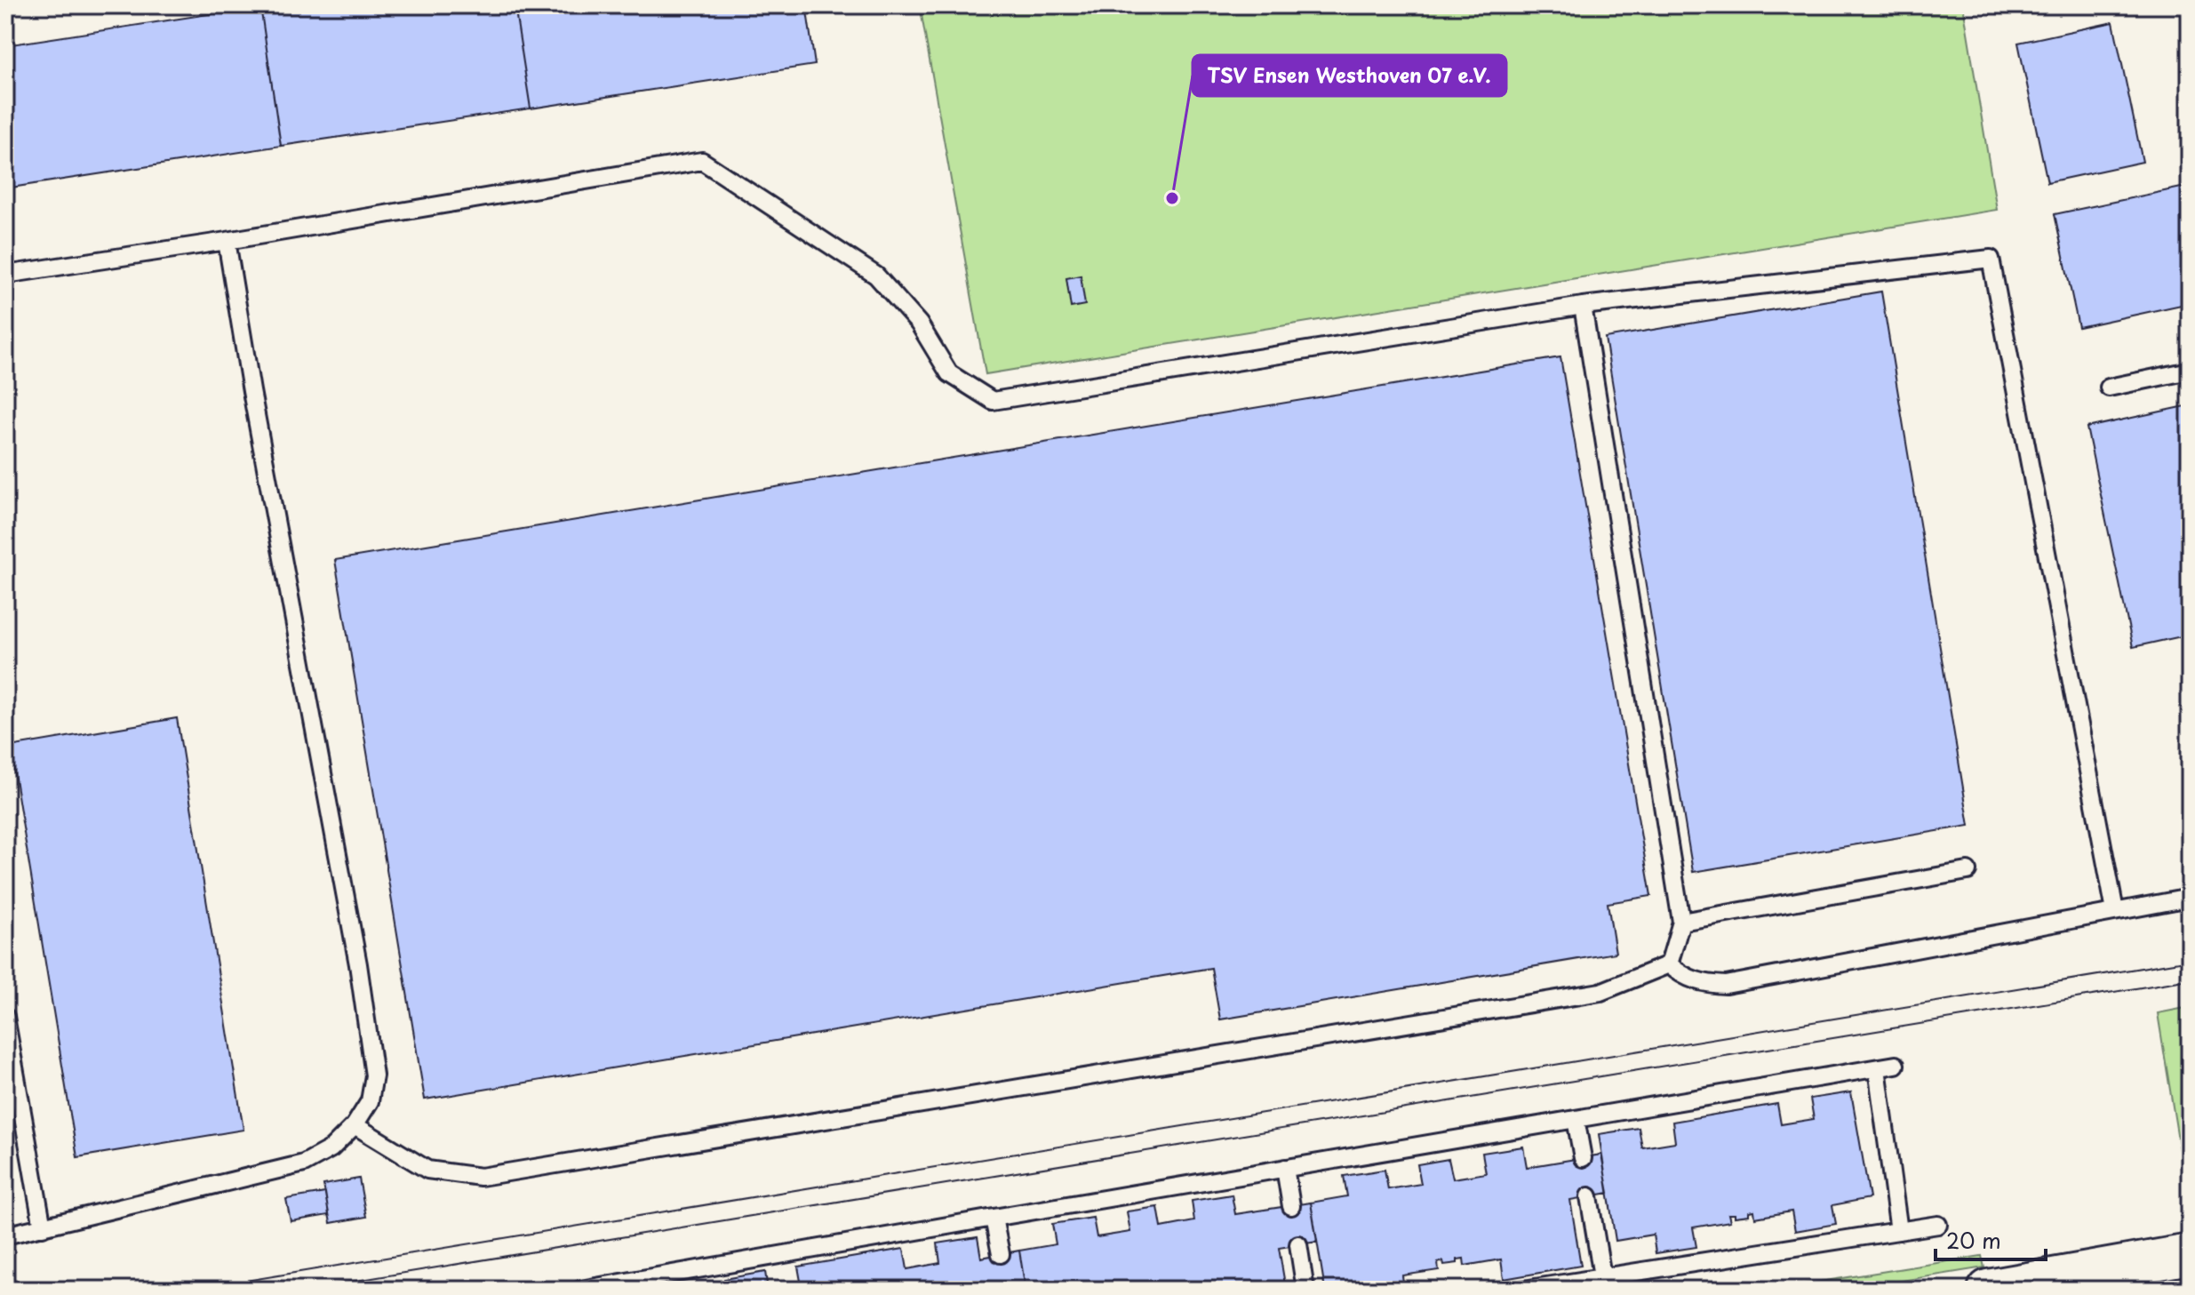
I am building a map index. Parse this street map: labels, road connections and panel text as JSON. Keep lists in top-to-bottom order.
{
  "places": ["TSV Ensen Westhoven 07 e.V."],
  "scale_bar": "20 m"
}
